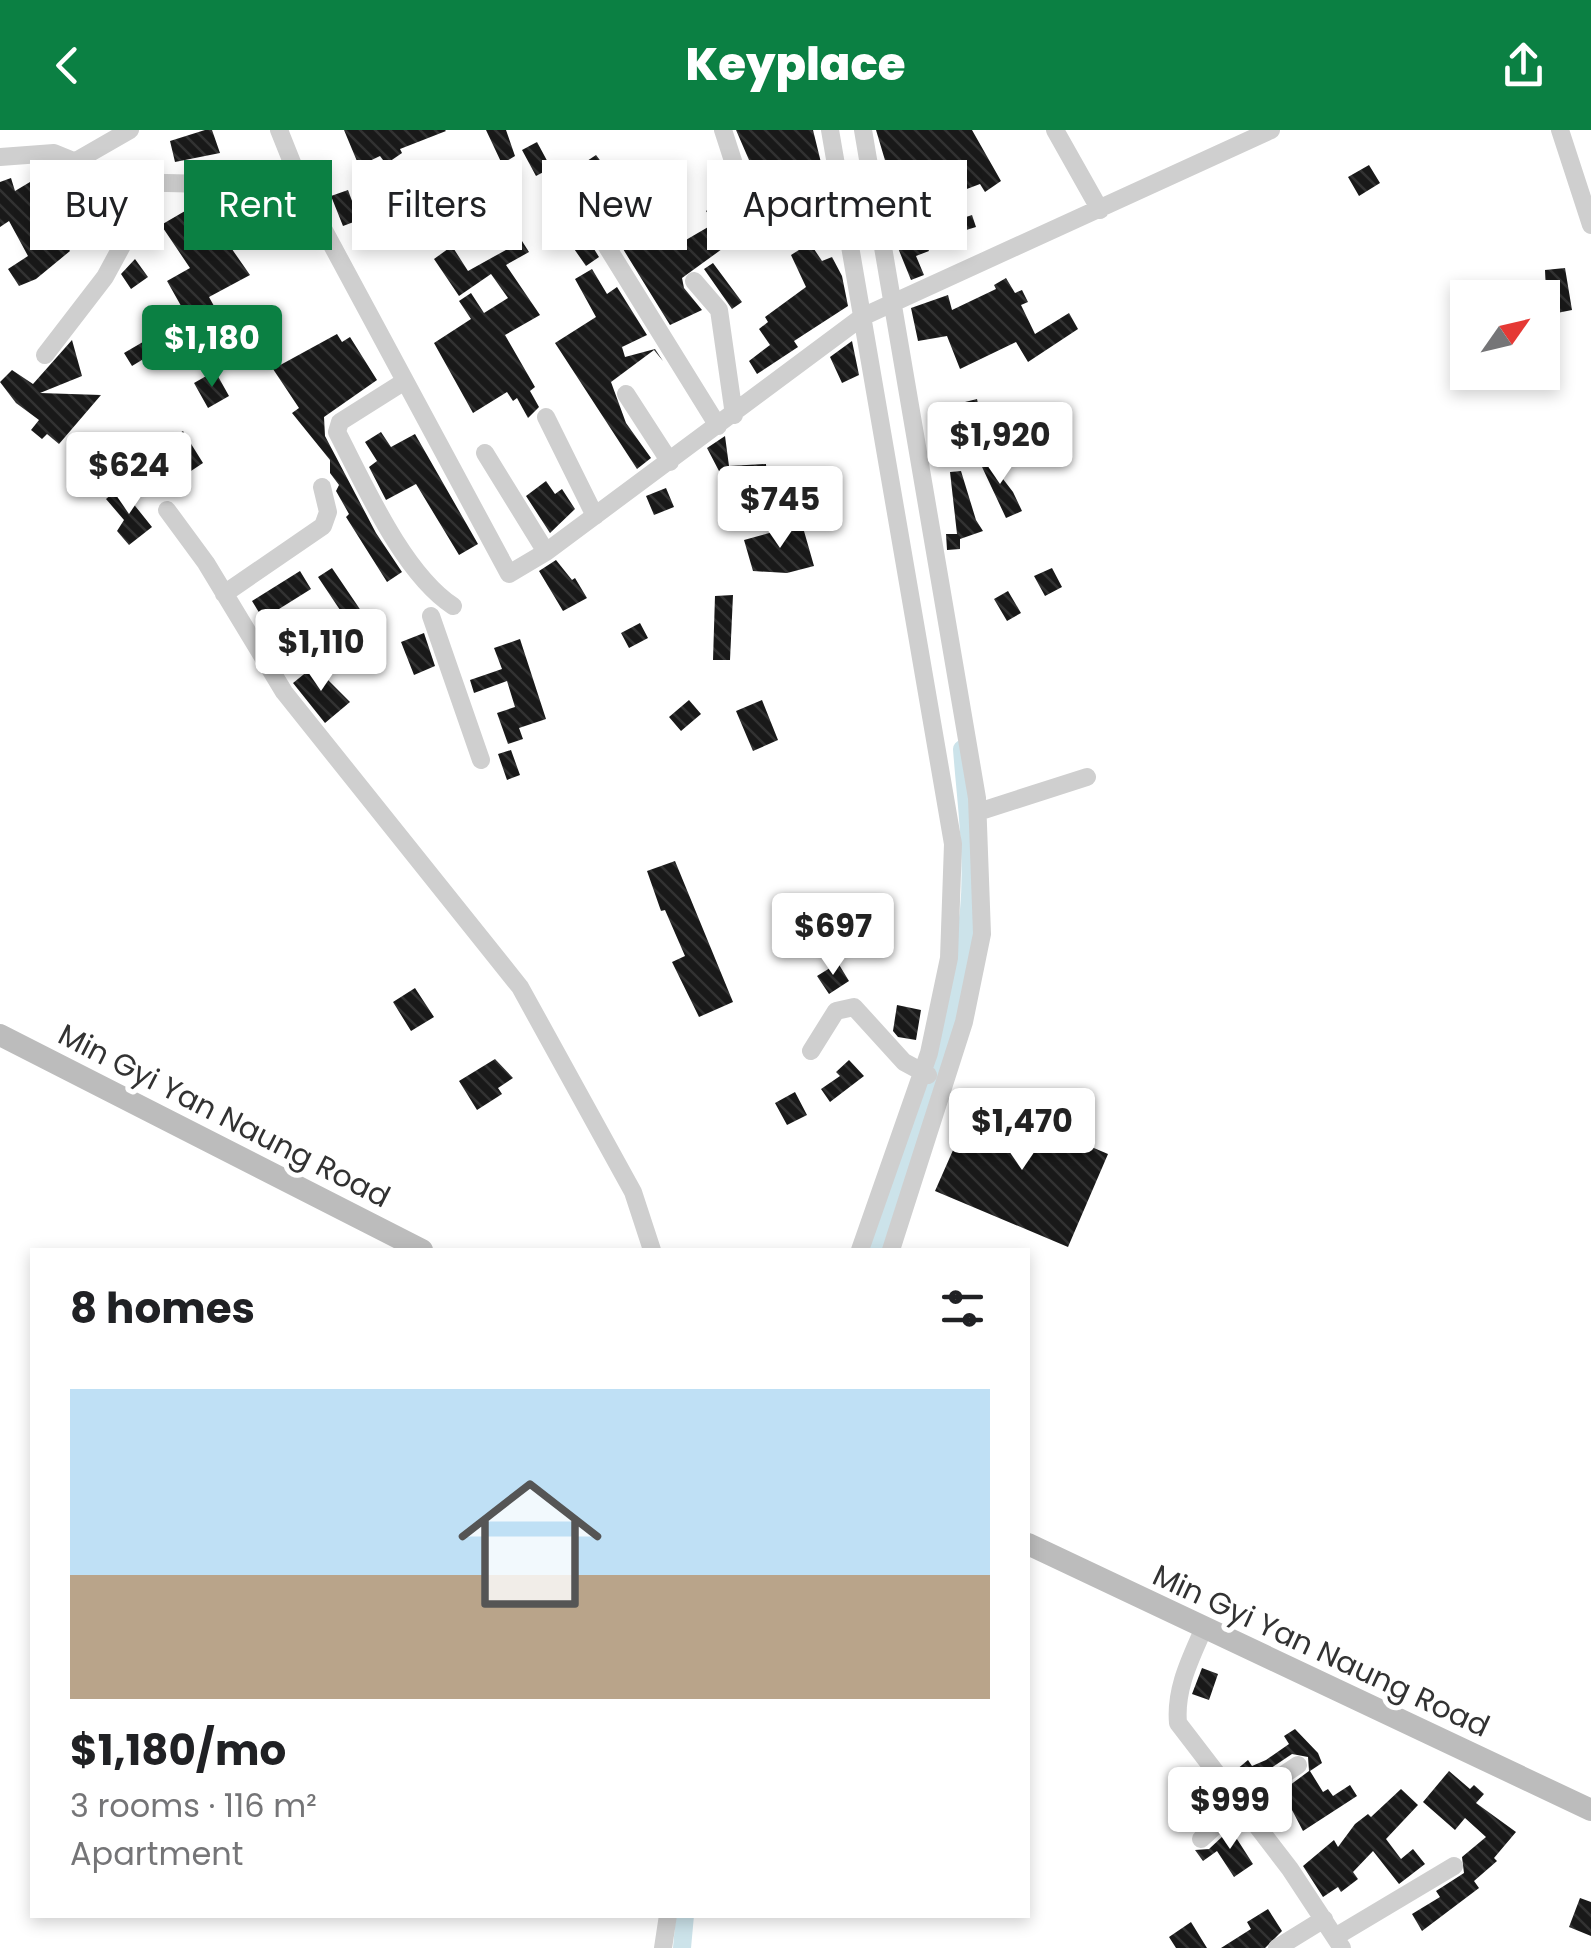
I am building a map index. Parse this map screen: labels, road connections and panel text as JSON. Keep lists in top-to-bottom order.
{
  "streets": {
    "street": ["Min Gyi Yan Naung Road"]
  },
  "north": "top right",
  "page": {
    "header": "Keyplace",
    "chip": [
      "Buy",
      "Rent",
      "Filters",
      "New",
      "Apartment"
    ],
    "price": [
      "$1,180",
      "$1,920",
      "$624",
      "$745",
      "$1,110",
      "$697",
      "$1,470",
      "$999"
    ],
    "heading": "8 homes",
    "list": [
      {
        "name": "$1,180/mo",
        "note": "3 rooms · 116 m² · Apartment"
      }
    ]
  }
}
